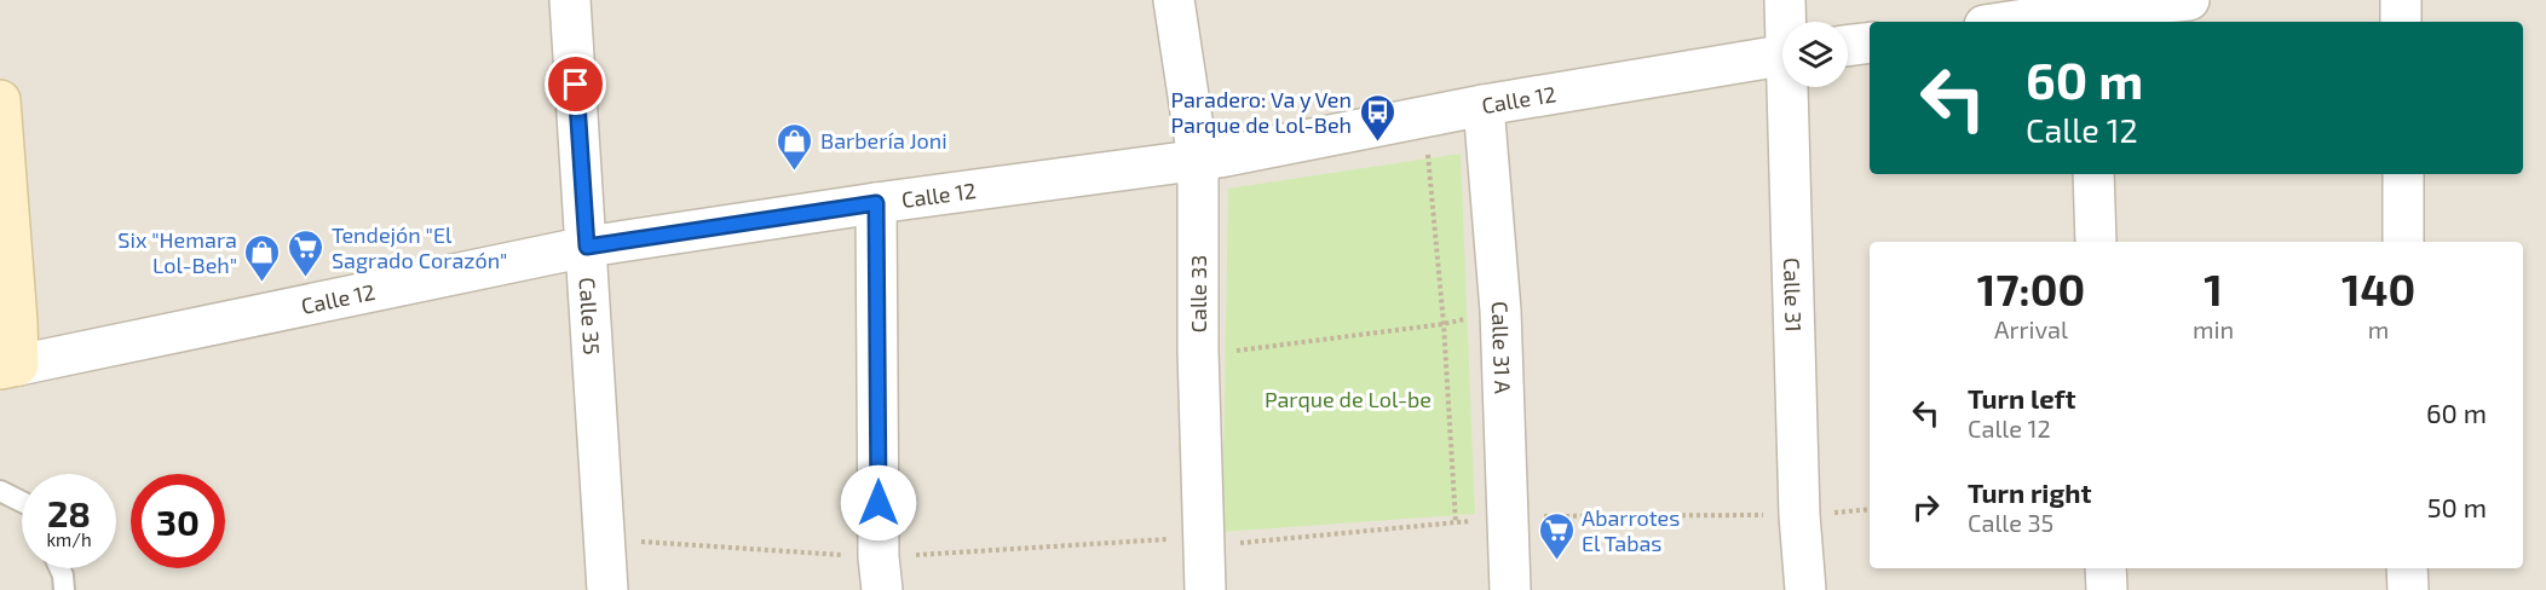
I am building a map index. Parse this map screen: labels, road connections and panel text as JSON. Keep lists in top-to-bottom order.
{
  "streets": {
    "street": [
      "Calle 12",
      "Calle 33",
      "Calle 31",
      "Calle 35",
      "Calle 31 A"
    ]
  },
  "crossings": [
    ["Calle 12", "Calle 33"],
    ["Calle 12", "Calle 35"],
    ["Calle 12", "Calle 31 A"]
  ],
  "parks": ["Parque de Lol-be"],
  "places": {
    "bus stop": ["Paradero: Va y Ven Parque de Lol-Beh"],
    "shop": ["Barbería Joni", "Six \"Hemara Lol-Beh\""],
    "supermarket": ["Tendejón \"El Sagrado Corazón\"", "Abarrotes El Tabas"]
  },
  "page": {
    "turn": ["60 m", "Calle 12"],
    "eta": [
      "17:00",
      "Arrival",
      "1",
      "min",
      "140",
      "m"
    ],
    "list": [
      {
        "name": "Turn left",
        "note": "Calle 12",
        "value": "60 m"
      },
      {
        "name": "Turn right",
        "note": "Calle 35",
        "value": "50 m"
      }
    ],
    "speed": "28 km/h",
    "limit": "30"
  }
}
